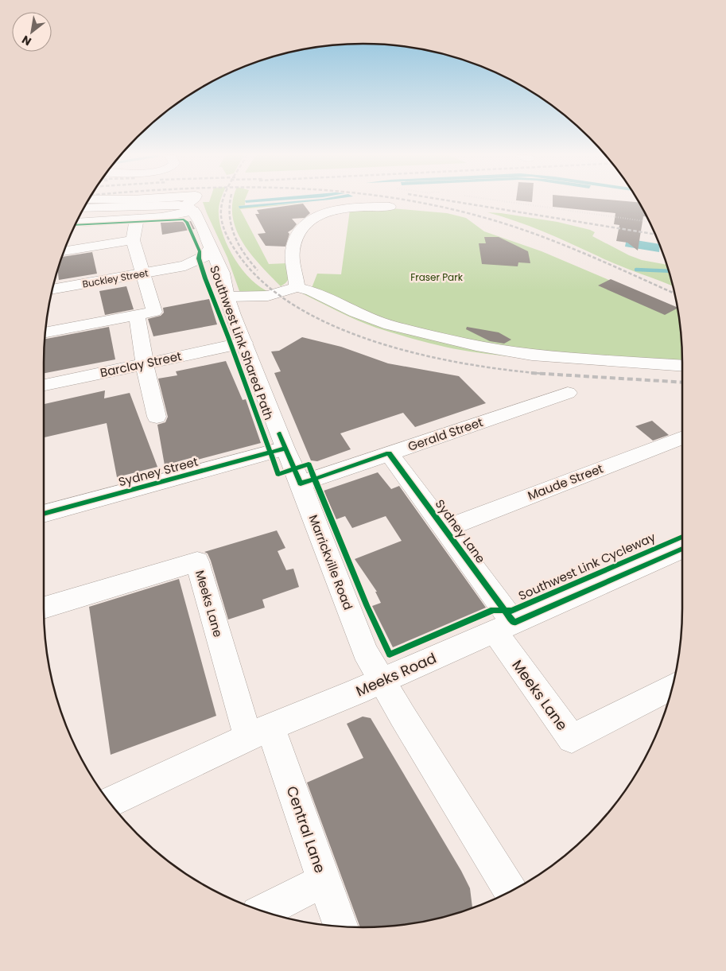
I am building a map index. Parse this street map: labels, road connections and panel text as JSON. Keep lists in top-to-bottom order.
{
  "streets": {
    "main road": [
      "Buckley Street",
      "Barclay Street",
      "Gerald Street",
      "Sydney Street",
      "Maude Street",
      "Sydney Lane",
      "Marrickville Road",
      "Meeks Lane",
      "Meeks Road",
      "Central Lane"
    ],
    "cycle path": ["Southwest Link Shared Path"]
  },
  "crossings": [
    ["Buckley Street", "Marrickville Road"],
    ["Barclay Street", "Marrickville Road"],
    ["Gerald Street", "Sydney Lane"],
    ["Gerald Street", "Marrickville Road"],
    ["Sydney Street", "Marrickville Road"],
    ["Maude Street", "Sydney Lane"],
    ["Sydney Lane", "Meeks Lane"],
    ["Sydney Lane", "Meeks Road"],
    ["Marrickville Road", "Meeks Road"],
    ["Meeks Lane", "Meeks Road"],
    ["Meeks Lane", "Central Lane"],
    ["Meeks Road", "Central Lane"]
  ],
  "parks": ["Fraser Park"],
  "north": "bottom left"
}
